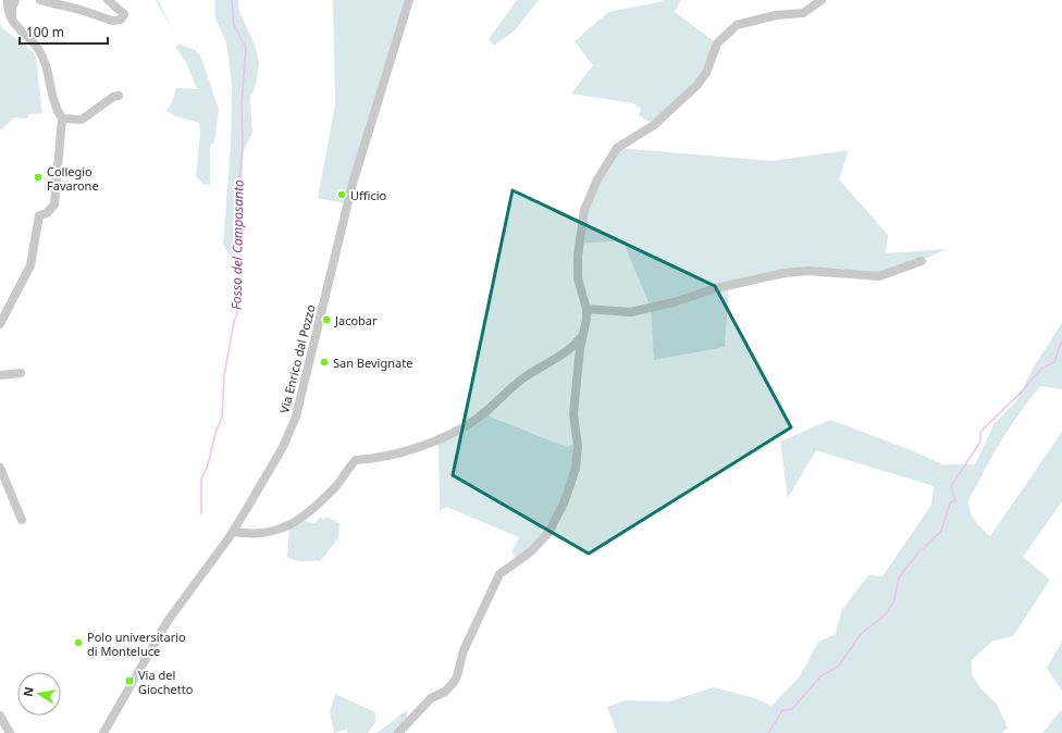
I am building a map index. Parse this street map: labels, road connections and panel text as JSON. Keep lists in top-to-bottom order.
{
  "streets": {
    "street": ["Via Enrico dal Pozzo"]
  },
  "water": ["Fosso del Camposanto"],
  "places": {
    "other": [
      "Collegio Favarone",
      "Ufficio",
      "Jacobar",
      "San Bevignate",
      "Polo universitario di Monteluce"
    ],
    "transit": ["Via del Giochetto"]
  },
  "scale_bar": "100 m",
  "north": "left"
}
